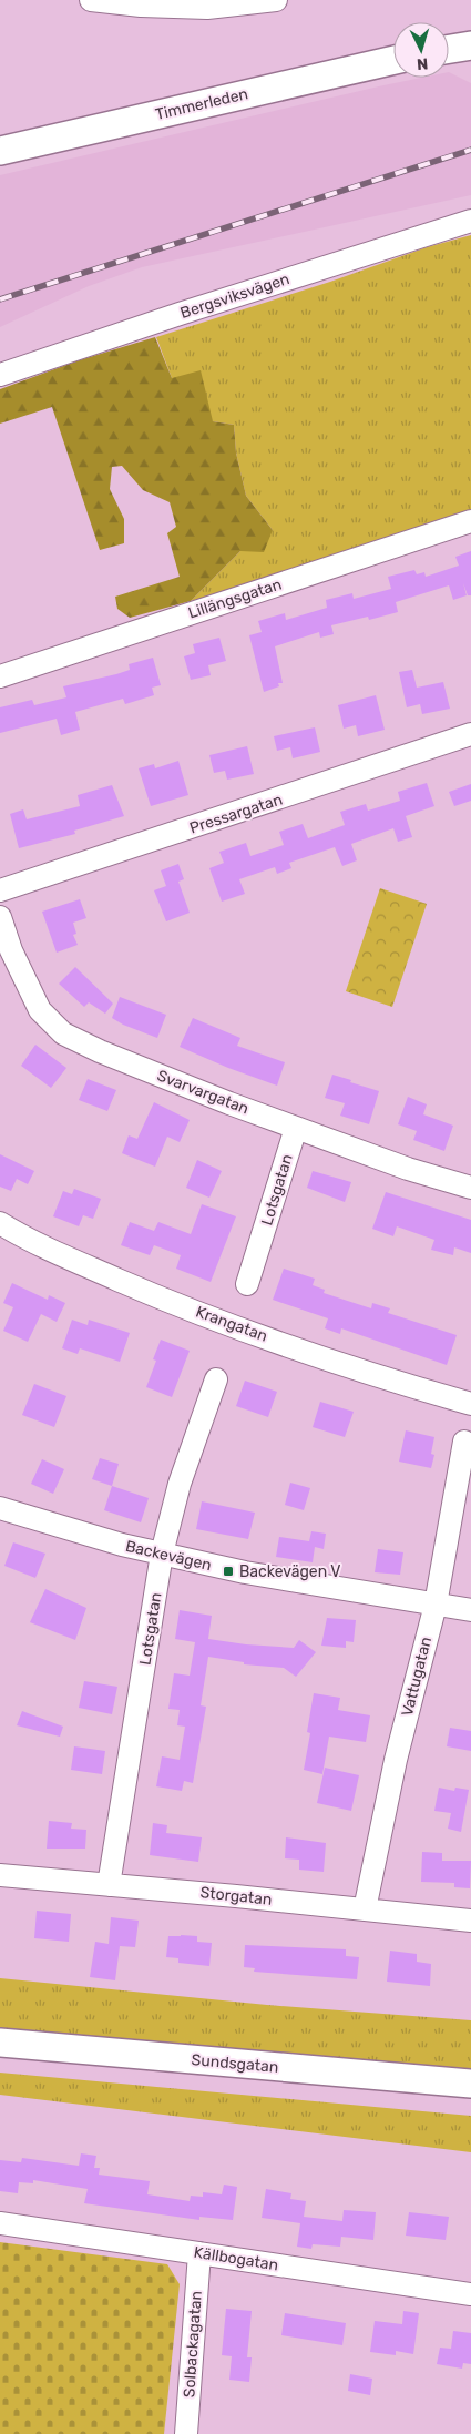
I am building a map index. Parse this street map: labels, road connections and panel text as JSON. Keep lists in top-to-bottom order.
{
  "streets": {
    "main road": ["Timmerleden", "Sundsgatan"],
    "street": [
      "Bergsviksvägen",
      "Lillängsgatan",
      "Pressargatan",
      "Svarvargatan",
      "Lotsgatan",
      "Krangatan",
      "Backevägen",
      "Vattugatan",
      "Storgatan",
      "Källbogatan",
      "Solbackagatan"
    ]
  },
  "crossings": [
    ["Svarvargatan", "Lotsgatan"],
    ["Lotsgatan", "Backevägen"],
    ["Lotsgatan", "Storgatan"],
    ["Backevägen", "Vattugatan"],
    ["Vattugatan", "Storgatan"],
    ["Källbogatan", "Solbackagatan"]
  ],
  "places": {
    "transit": ["Backevägen V"]
  },
  "north": "bottom"
}
